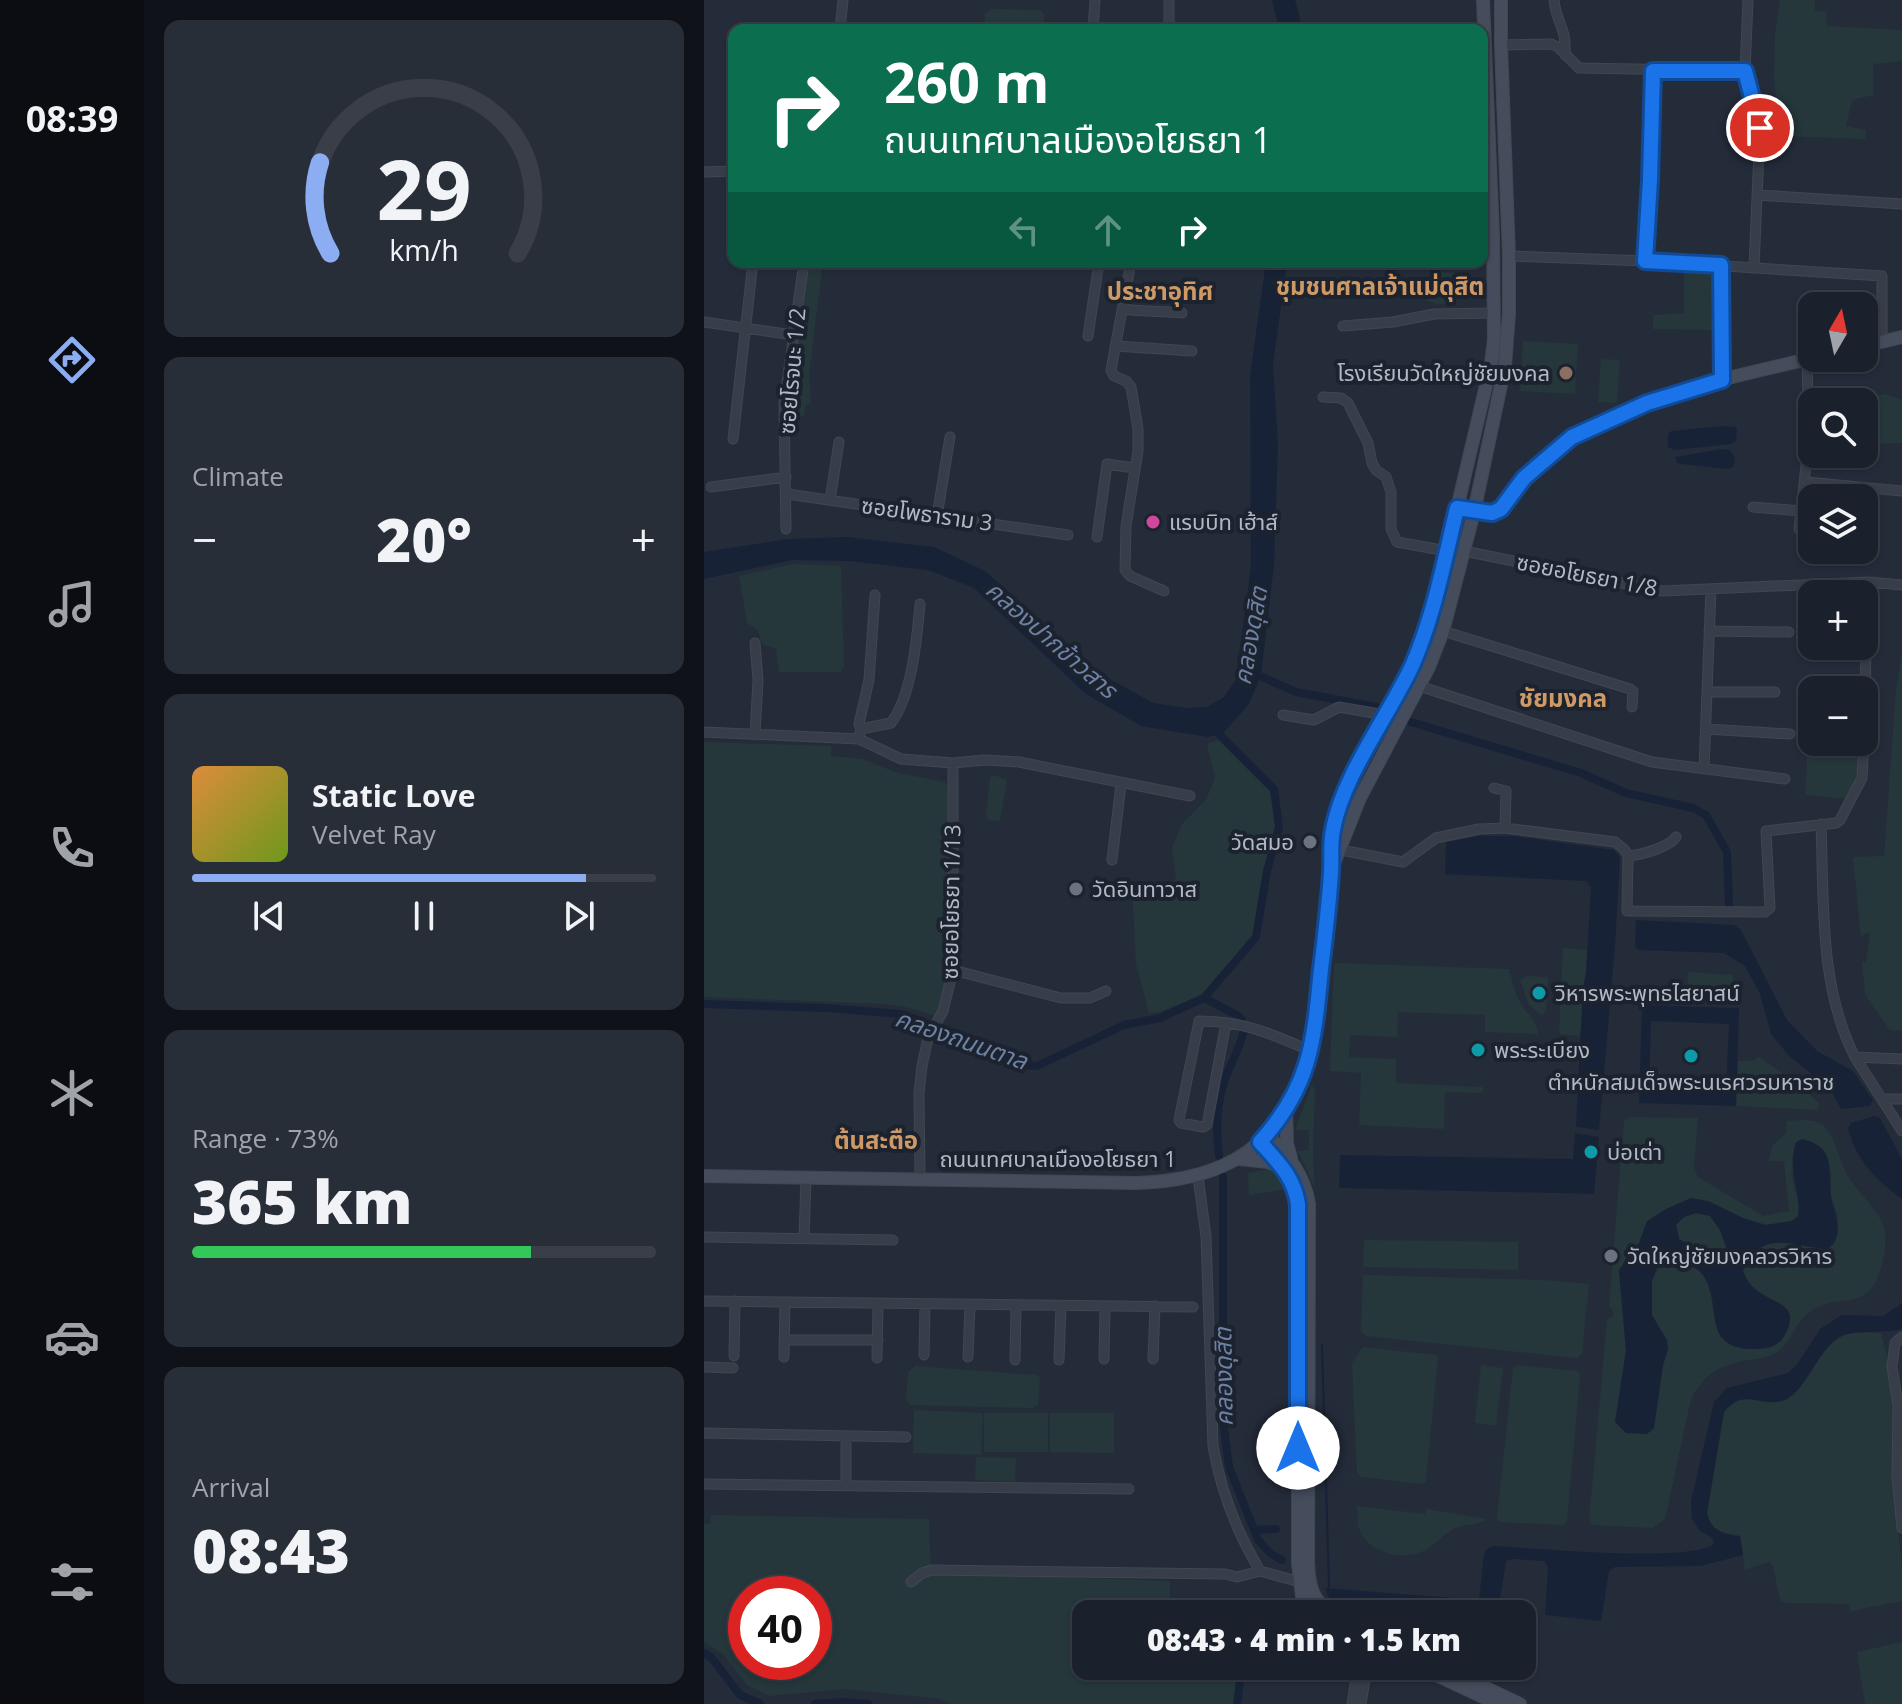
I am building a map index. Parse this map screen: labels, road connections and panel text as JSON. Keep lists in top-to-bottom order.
{
  "streets": {
    "main road": ["ถนนเทศบาลเมืองอโยธยา 1"],
    "street": [
      "ซอยโรจนะ 1/2",
      "ซอยโพธาราม 3",
      "ซอยอโยธยา 1/8",
      "ซอยอโยธยา 1/13"
    ]
  },
  "crossings": [
    ["ซอยโรจนะ 1/2", "ซอยโพธาราม 3"],
    ["ซอยอโยธยา 1/8", "ถนนเทศบาลเมืองอโยธยา 1"],
    ["ซอยอโยธยา 1/13", "ถนนเทศบาลเมืองอโยธยา 1"]
  ],
  "districts": [
    "ชุมชนศาลเจ้าแม่ดุสิต",
    "ประชาอุทิศ",
    "ชัยมงคล",
    "ต้นสะตือ"
  ],
  "water": ["คลองดุสิต", "คลองปากข้าวสาร", "คลองถนนตาล"],
  "places": [
    "โรงเรียนวัดใหญ่ชัยมงคล",
    "แรบบิท เฮ้าส์",
    "วัดสมอ",
    "วัดอินทาวาส",
    "วิหารพระพุทธไสยาสน์",
    "พระระเบียง",
    "ตำหนักสมเด็จพระนเรศวรมหาราช",
    "บ่อเต่า",
    "วัดใหญ่ชัยมงคลวรวิหาร"
  ],
  "north": "top",
  "page": {
    "tabs": "08:39",
    "turn": ["260 m", "ถนนเทศบาลเมืองอโยธยา 1"],
    "map_buttons": ["+", "−"],
    "tile": [
      "Climate",
      ["Range · 73%", "365 km"],
      ["Arrival", "08:43"]
    ],
    "heat": ["−", "20°", "+"],
    "song": ["Static Love", "Velvet Ray"],
    "limit": "40",
    "trip": "08:43 · 4 min · 1.5 km",
    "gauge": ["29", "km/h"]
  }
}
